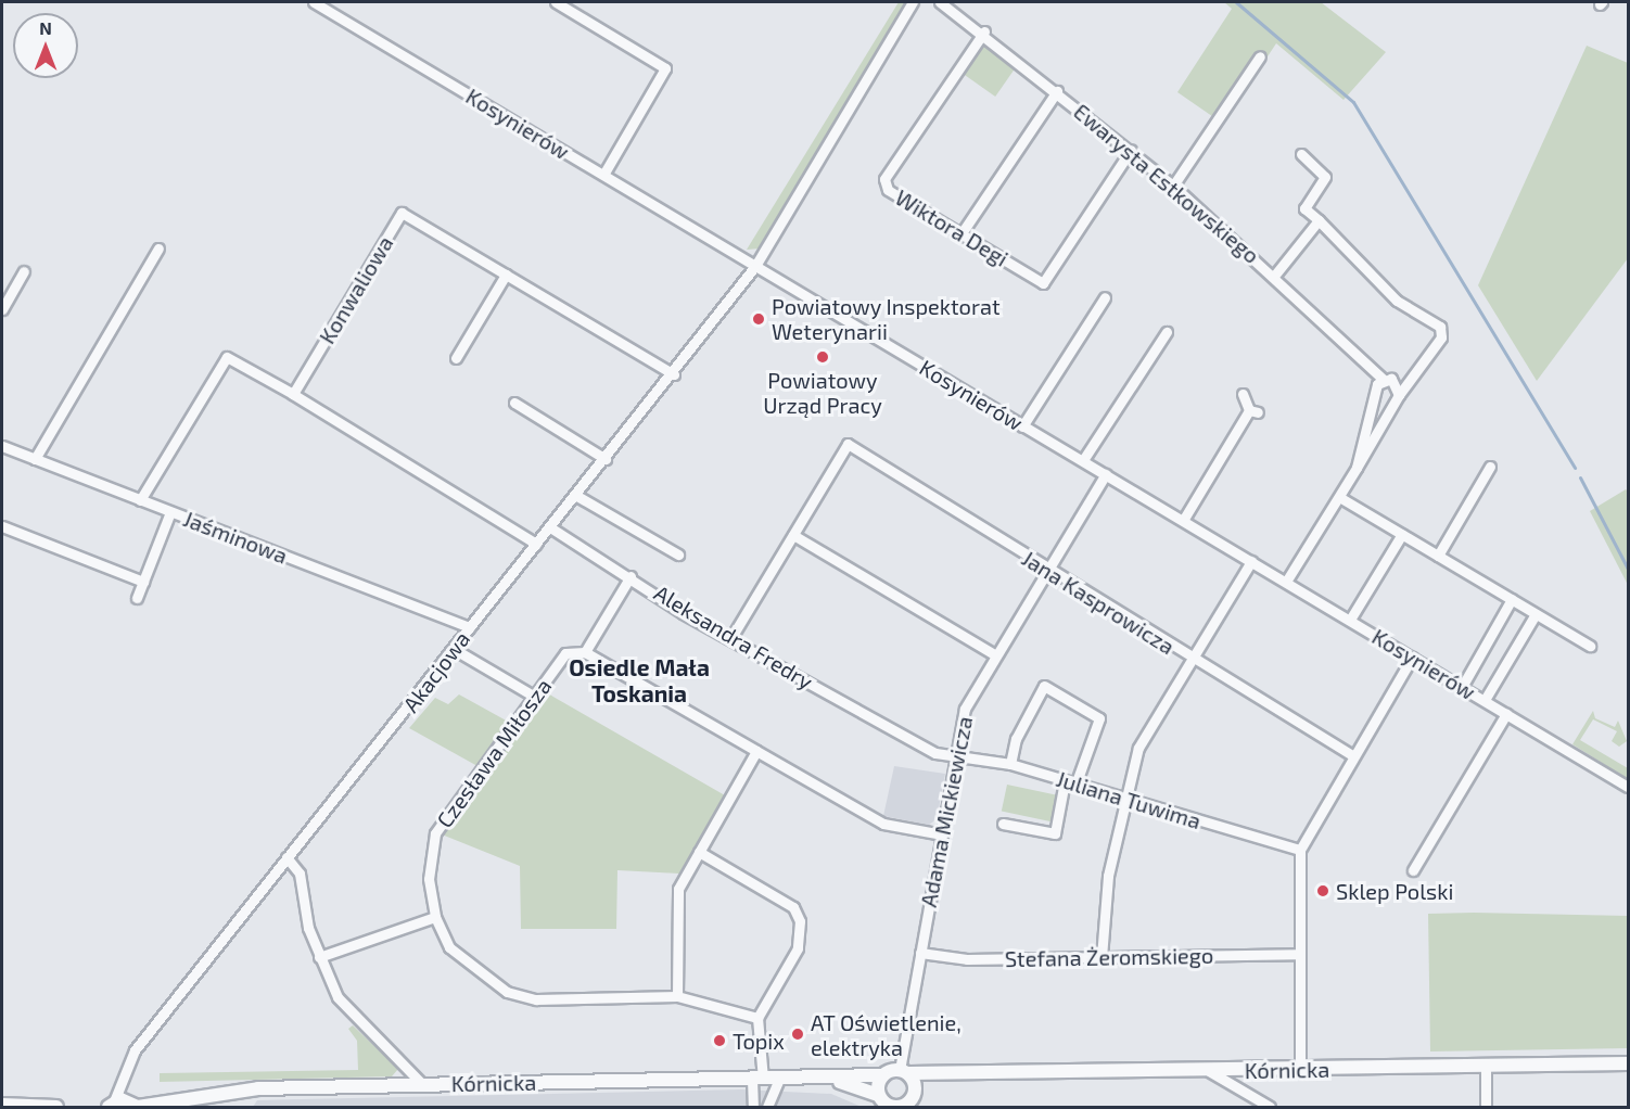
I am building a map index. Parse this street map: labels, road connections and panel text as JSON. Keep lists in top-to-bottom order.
{
  "streets": {
    "street": [
      "Kosynierów",
      "Ewarysta Estkowskiego",
      "Wiktora Degi",
      "Konwaliowa",
      "Jaśminowa",
      "Jana Kasprowicza",
      "Aleksandra Fredry",
      "Akacjowa",
      "Czesława Miłosza",
      "Juliana Tuwima",
      "Adama Mickiewicza",
      "Stefana Żeromskiego",
      "Kórnicka"
    ]
  },
  "crossings": [
    ["Kosynierów", "Akacjowa"],
    ["Kosynierów", "Adama Mickiewicza"],
    ["Ewarysta Estkowskiego", "Wiktora Degi"],
    ["Konwaliowa", "Akacjowa"],
    ["Jaśminowa", "Akacjowa"],
    ["Jana Kasprowicza", "Adama Mickiewicza"],
    ["Aleksandra Fredry", "Akacjowa"],
    ["Aleksandra Fredry", "Juliana Tuwima"],
    ["Aleksandra Fredry", "Adama Mickiewicza"],
    ["Akacjowa", "Kórnicka"],
    ["Juliana Tuwima", "Adama Mickiewicza"],
    ["Adama Mickiewicza", "Stefana Żeromskiego"],
    ["Adama Mickiewicza", "Kórnicka"]
  ],
  "districts": ["Osiedle Mała Toskania"],
  "places": [
    "Powiatowy Inspektorat Weterynarii",
    "Powiatowy Urząd Pracy",
    "Sklep Polski",
    "AT Oświetlenie, elektryka",
    "Topix"
  ],
  "north": "top"
}
